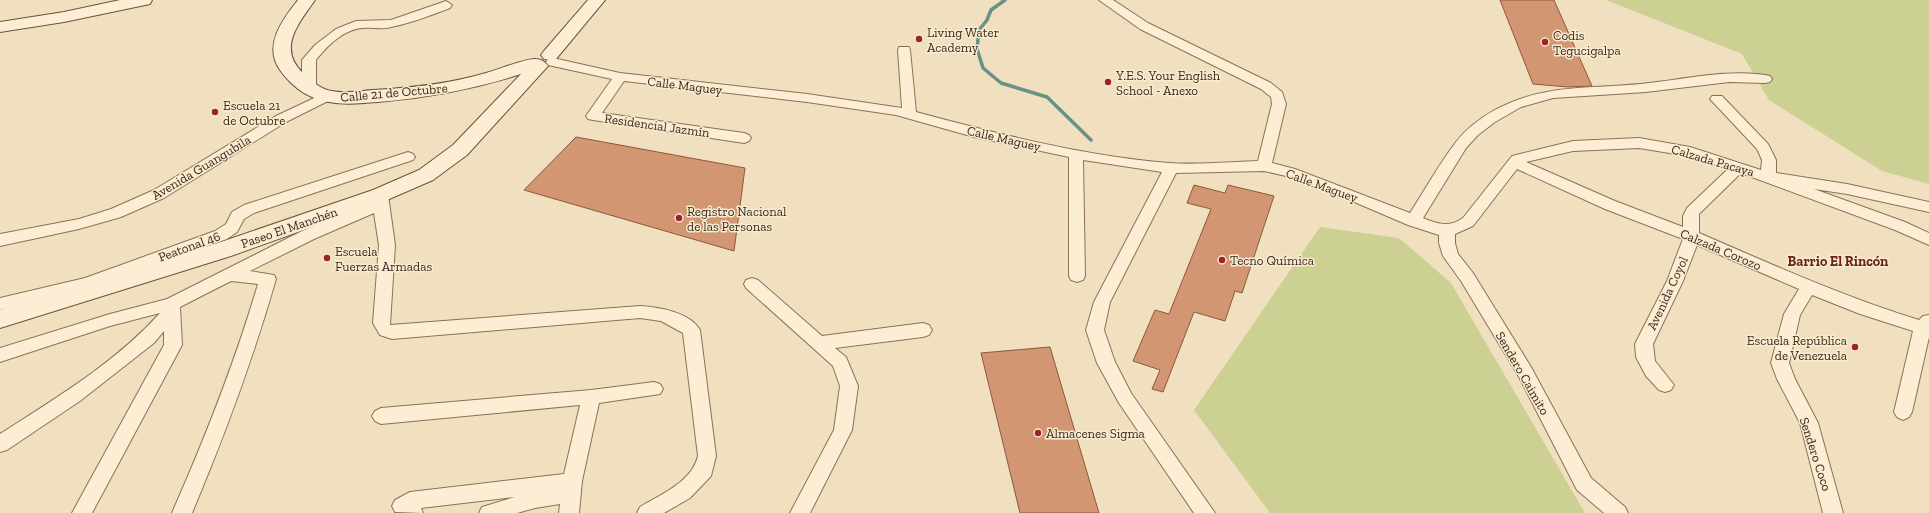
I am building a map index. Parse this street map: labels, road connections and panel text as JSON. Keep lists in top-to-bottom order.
{
  "streets": {
    "street": [
      "Calle Maguey",
      "Calle 21 de Octubre",
      "Residencial Jazmín",
      "Calzada Pacaya",
      "Avenida Guangubila",
      "Paseo El Manchén",
      "Peatonal 46",
      "Calzada Corozo",
      "Avenida Coyol",
      "Sendero Caimito",
      "Sendero Coco"
    ]
  },
  "crossings": [
    ["Calle Maguey", "Calle 21 de Octubre"],
    ["Calle Maguey", "Residencial Jazmín"],
    ["Calle Maguey", "Paseo El Manchén"],
    ["Calle Maguey", "Sendero Caimito"],
    ["Calle 21 de Octubre", "Avenida Guangubila"],
    ["Calle 21 de Octubre", "Paseo El Manchén"],
    ["Calzada Pacaya", "Calzada Corozo"],
    ["Calzada Pacaya", "Avenida Coyol"],
    ["Paseo El Manchén", "Peatonal 46"],
    ["Calzada Corozo", "Avenida Coyol"],
    ["Calzada Corozo", "Sendero Coco"]
  ],
  "districts": ["Barrio El Rincón"],
  "places": [
    "Living Water Academy",
    "Codis Tegucigalpa",
    "Y.E.S. Your English School - Anexo",
    "Escuela 21 de Octubre",
    "Registro Nacional de las Personas",
    "Escuela Fuerzas Armadas",
    "Tecno Química",
    "Escuela República de Venezuela",
    "Almacenes Sigma"
  ]
}
